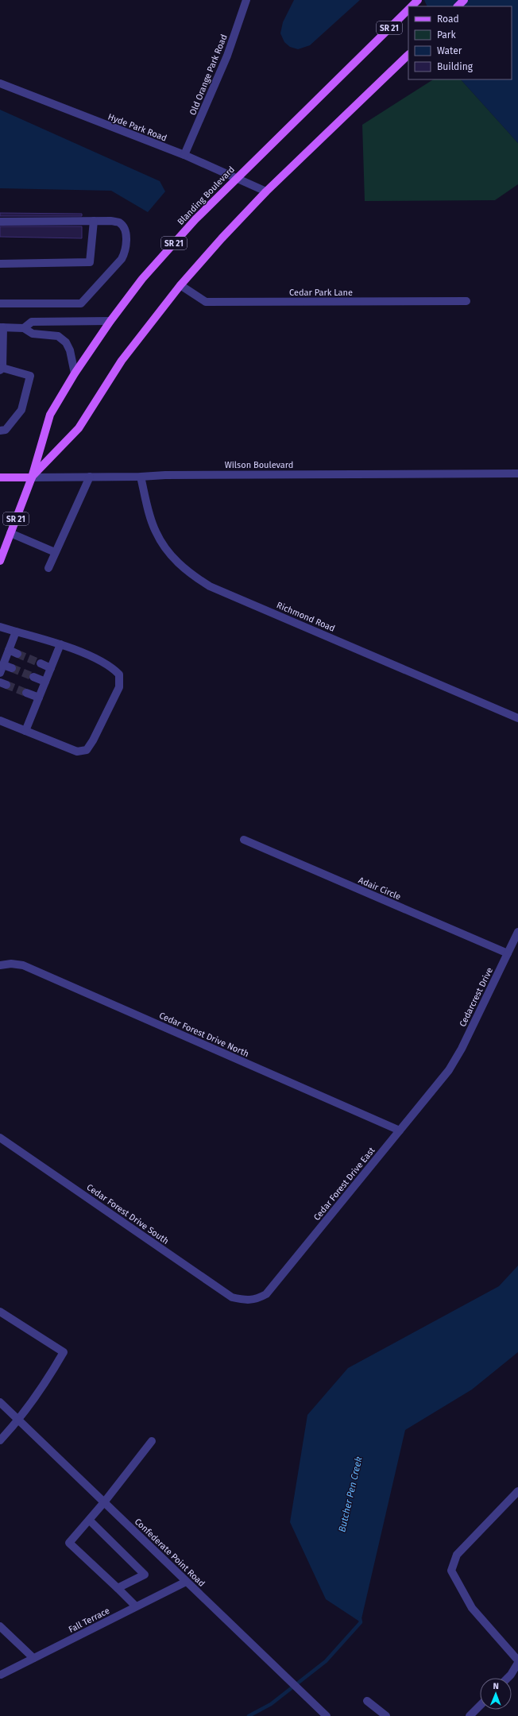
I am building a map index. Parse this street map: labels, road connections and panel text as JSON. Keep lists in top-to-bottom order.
{
  "streets": {
    "main road": ["SR 21", "Blanding Boulevard", "Wilson Boulevard"],
    "street": [
      "Old Orange Park Road",
      "Hyde Park Road",
      "Cedar Park Lane",
      "Richmond Road",
      "Adair Circle",
      "Cedarcrest Drive",
      "Cedar Forest Drive North",
      "Cedar Forest Drive East",
      "Cedar Forest Drive South",
      "Confederate Point Road",
      "Fall Terrace"
    ]
  },
  "crossings": [
    ["Old Orange Park Road", "Hyde Park Road"],
    ["Hyde Park Road", "Blanding Boulevard"],
    ["Blanding Boulevard", "Cedar Park Lane"],
    ["Blanding Boulevard", "Wilson Boulevard"],
    ["Wilson Boulevard", "Richmond Road"],
    ["Adair Circle", "Cedarcrest Drive"],
    ["Cedarcrest Drive", "Cedar Forest Drive East"],
    ["Cedar Forest Drive North", "Cedar Forest Drive East"],
    ["Cedar Forest Drive East", "Cedar Forest Drive South"],
    ["Confederate Point Road", "Fall Terrace"]
  ],
  "water": ["Butcher Pen Creek"],
  "legend": [
    "Road",
    "Park",
    "Water",
    "Building"
  ],
  "north": "top"
}
